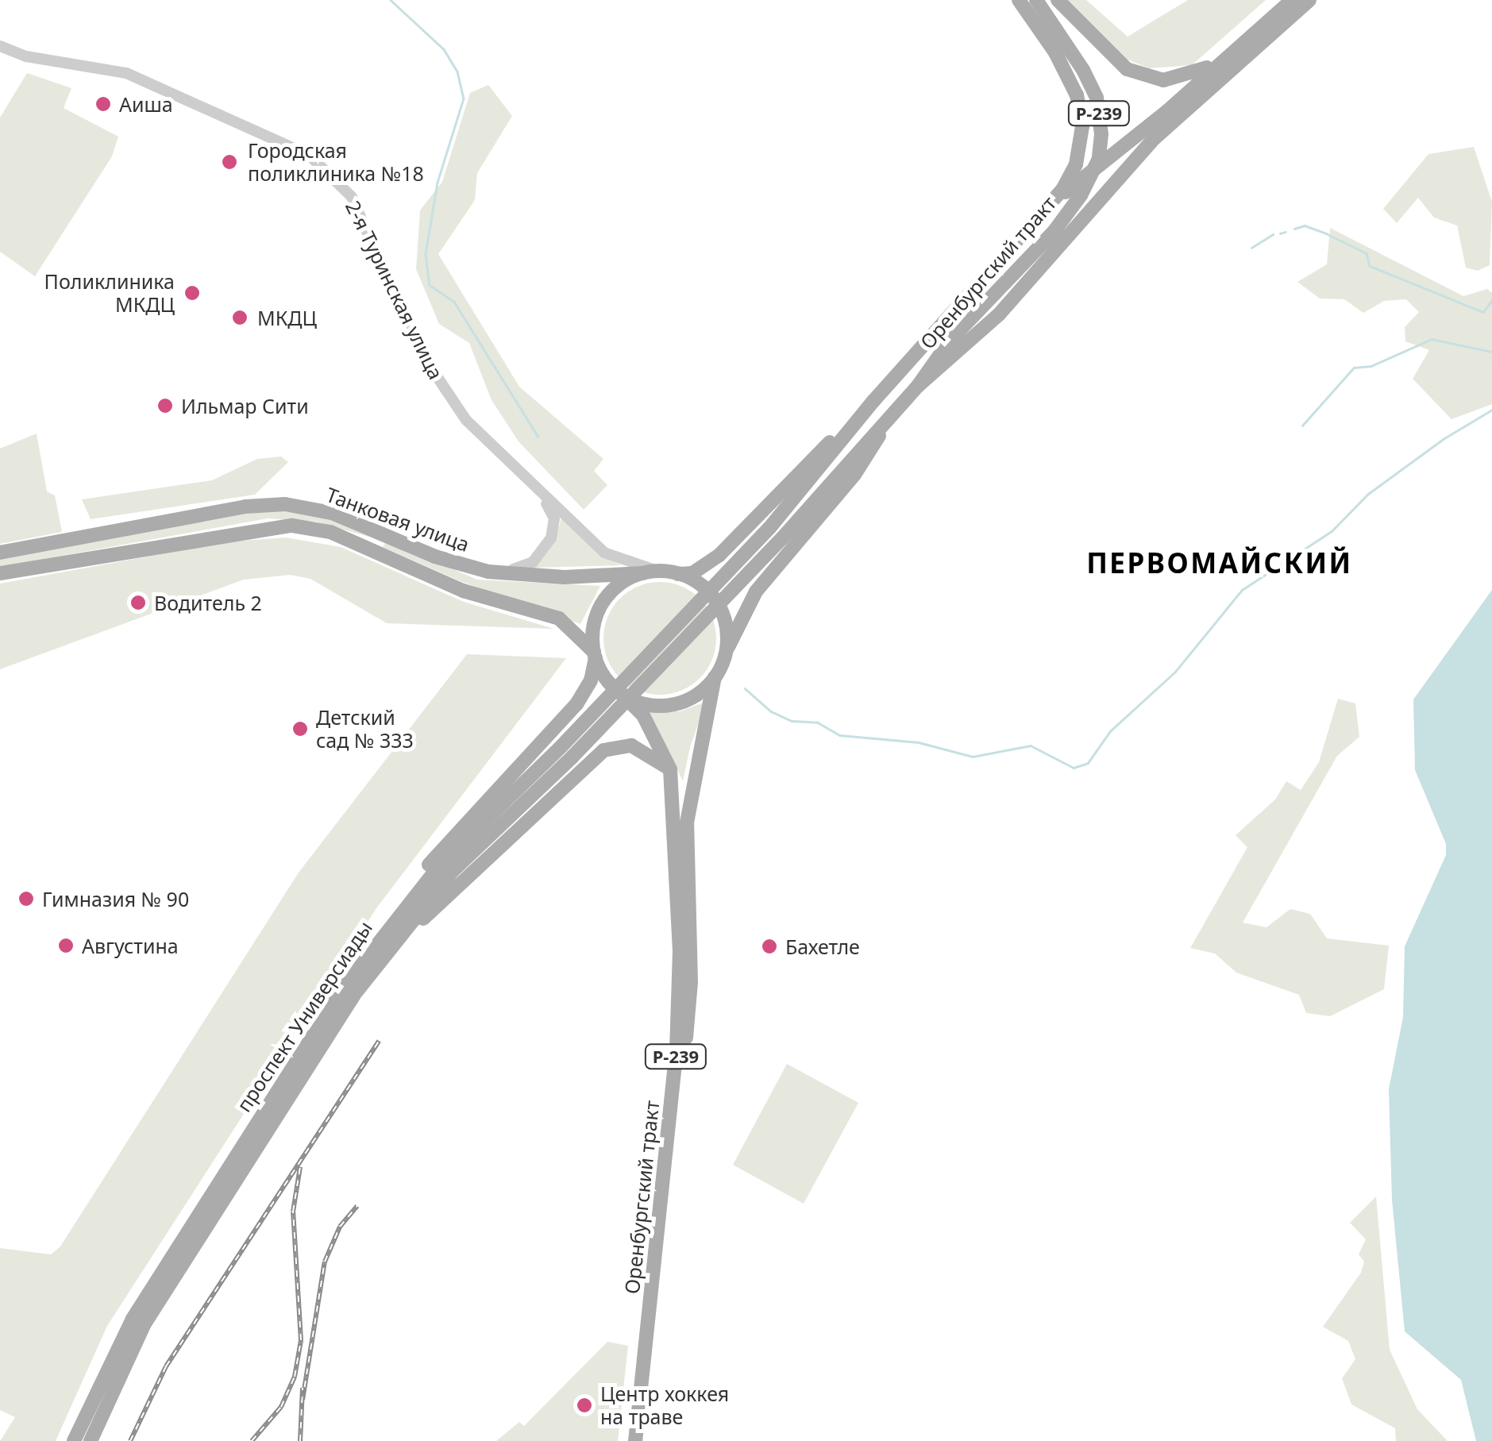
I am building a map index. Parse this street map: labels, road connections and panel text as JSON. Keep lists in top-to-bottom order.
{
  "streets": {
    "main road": [
      "Р-239",
      "Оренбургский тракт",
      "Танковая улица",
      "проспект Универсиады"
    ],
    "street": ["2-я Туринская улица"]
  },
  "crossings": [
    ["Р-239", "Оренбургский тракт"],
    ["Р-239", "2-я Туринская улица"],
    ["Р-239", "Танковая улица"],
    ["Оренбургский тракт", "2-я Туринская улица"],
    ["Оренбургский тракт", "Танковая улица"],
    ["Оренбургский тракт", "проспект Универсиады"],
    ["2-я Туринская улица", "Танковая улица"]
  ],
  "districts": ["ПЕРВОМАЙСКИЙ"],
  "places": [
    "Аиша",
    "Городская поликлиника №18",
    "Поликлиника МКДЦ",
    "МКДЦ",
    "Ильмар Сити",
    "Водитель 2",
    "Детский сад № 333",
    "Гимназия № 90",
    "Августина",
    "Бахетле",
    "Центр хоккея на траве"
  ]
}
